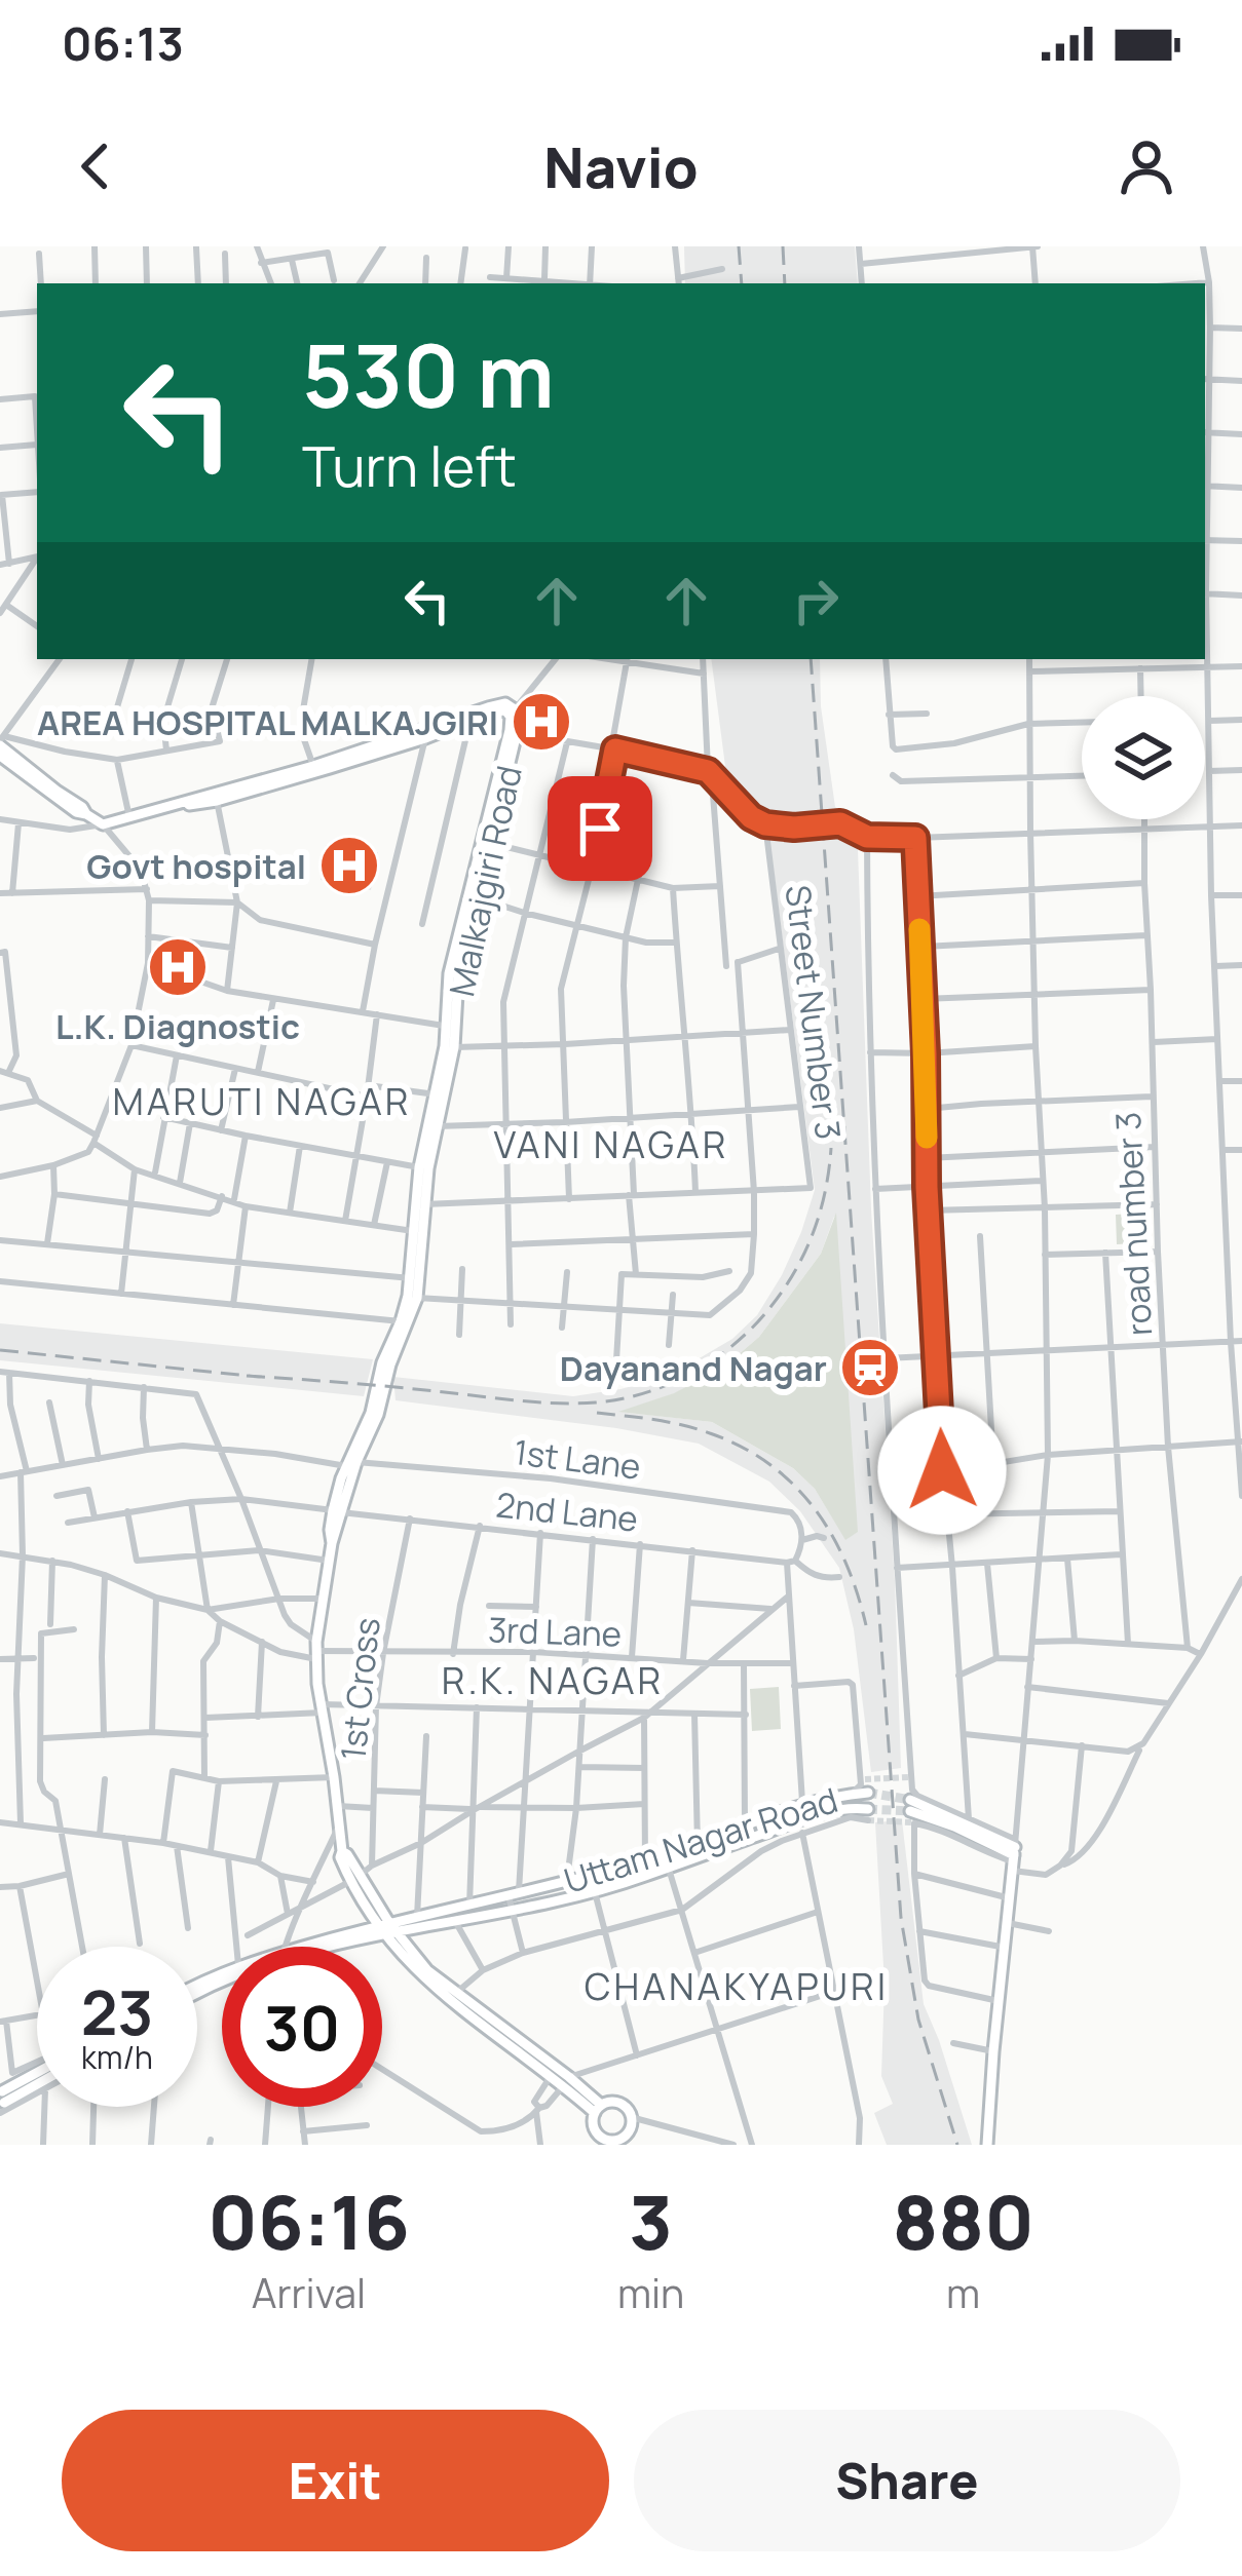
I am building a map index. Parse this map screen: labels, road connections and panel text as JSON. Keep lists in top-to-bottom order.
{
  "streets": {
    "main road": ["Malkajgiri Road", "Uttam Nagar Road"],
    "street": [
      "Street Number 3",
      "road number 3",
      "1st Lane",
      "2nd Lane",
      "3rd Lane",
      "1st Cross"
    ]
  },
  "crossings": [
    ["Malkajgiri Road", "Street Number 3"],
    ["Malkajgiri Road", "1st Lane"],
    ["Malkajgiri Road", "2nd Lane"],
    ["Malkajgiri Road", "3rd Lane"],
    ["Malkajgiri Road", "Uttam Nagar Road"],
    ["2nd Lane", "1st Cross"],
    ["3rd Lane", "1st Cross"]
  ],
  "districts": [
    "MARUTI NAGAR",
    "VANI NAGAR",
    "R.K. NAGAR",
    "CHANAKYAPURI"
  ],
  "places": {
    "hospital": ["AREA HOSPITAL MALKAJGIRI", "Govt hospital", "L.K. Diagnostic"],
    "station": ["Dayanand Nagar"]
  },
  "page": {
    "status": "06:13",
    "header": "Navio",
    "turn": ["530 m", "Turn left"],
    "speed": "23 km/h",
    "limit": "30",
    "eta": [
      "06:16",
      "Arrival",
      "3",
      "min",
      "880",
      "m"
    ],
    "buttons": ["Exit", "Share"]
  }
}
